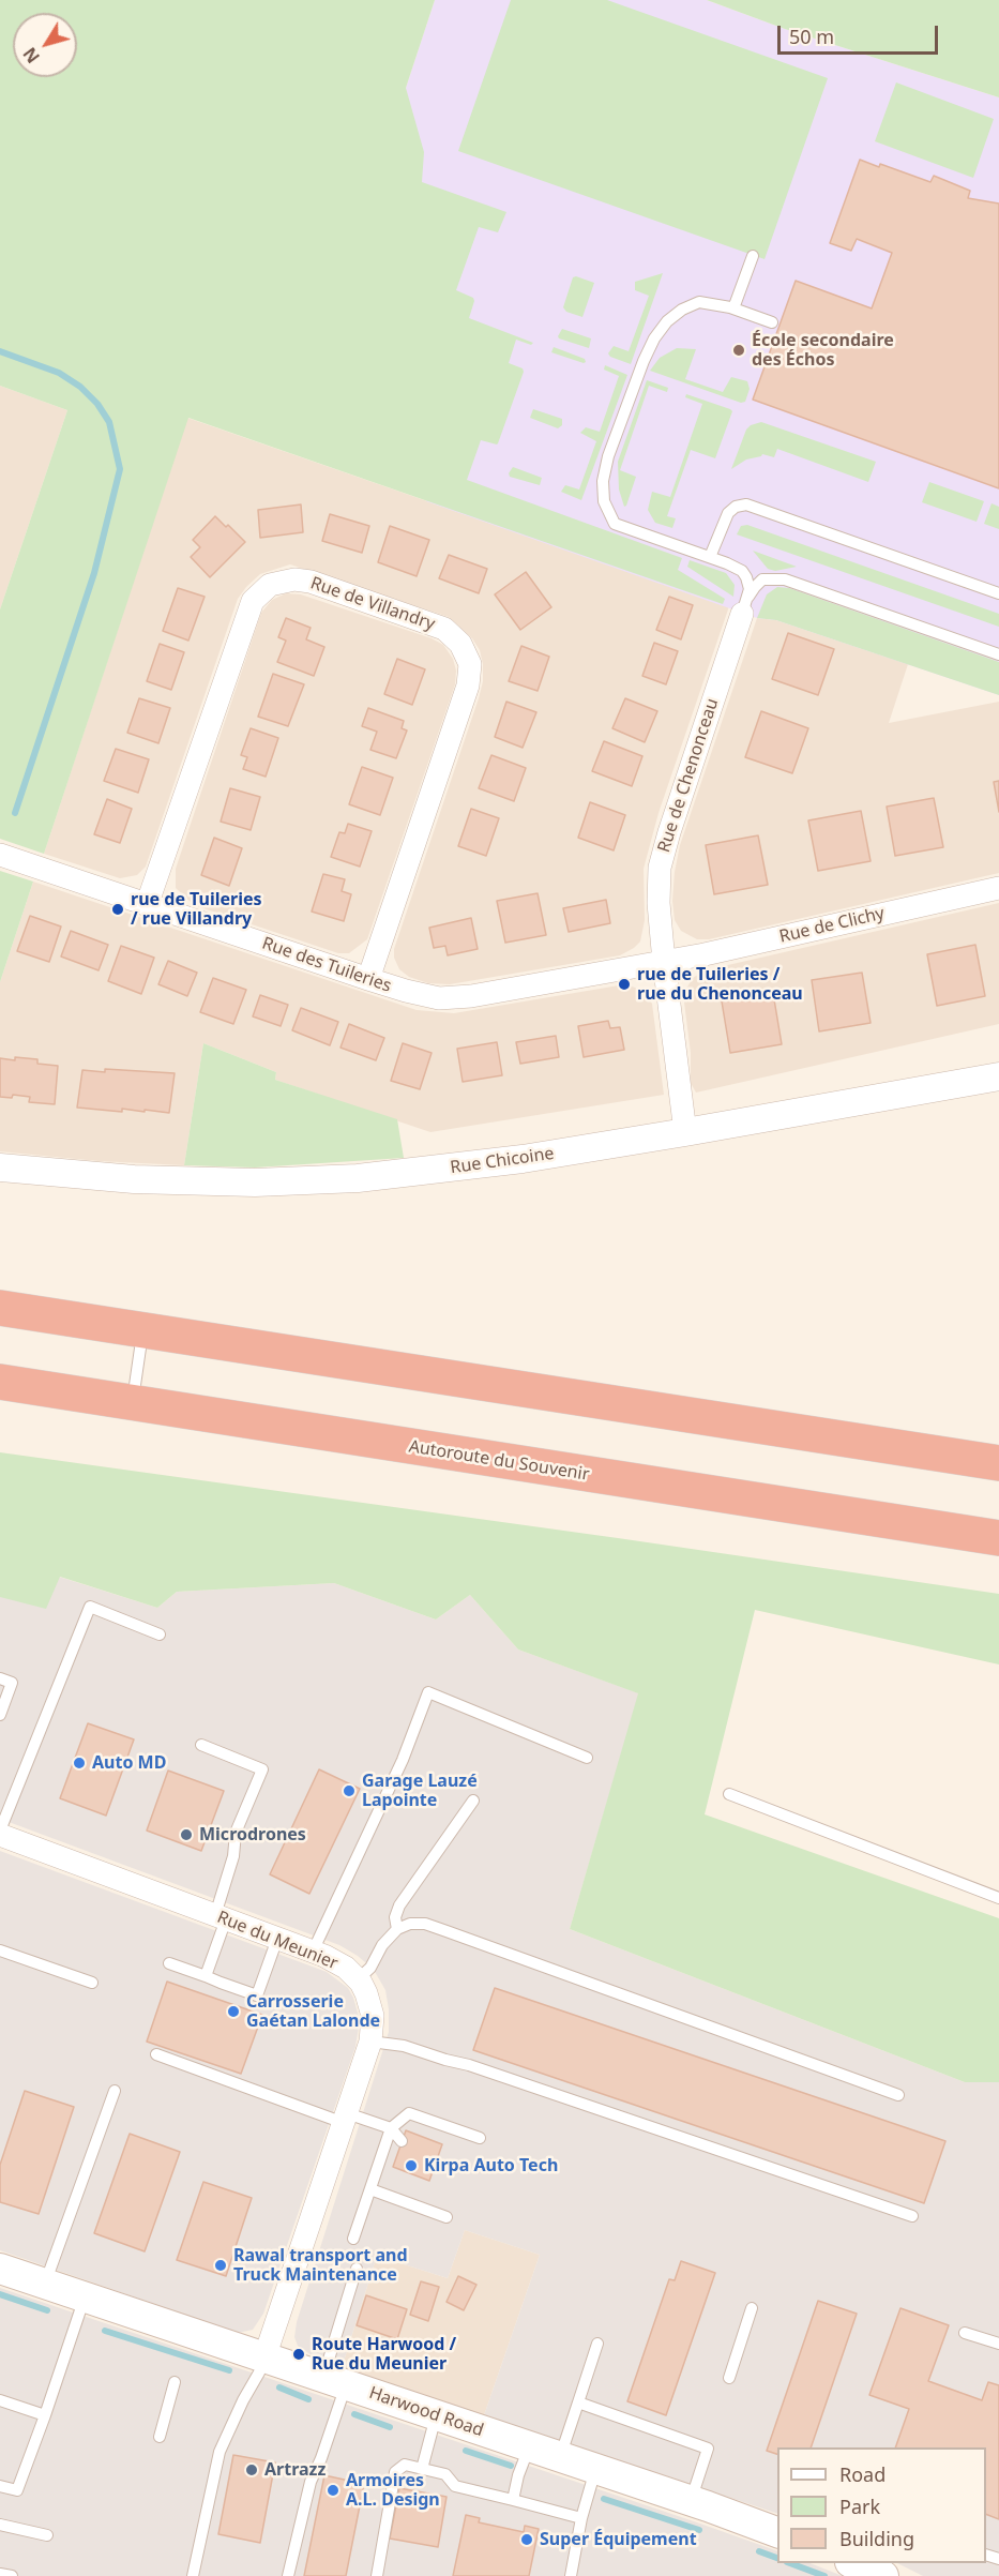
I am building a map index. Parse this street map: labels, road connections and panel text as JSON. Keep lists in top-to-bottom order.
{
  "streets": {
    "highway": ["Autoroute du Souvenir"],
    "main road": ["Harwood Road"],
    "street": [
      "Rue de Villandry",
      "Rue de Chenonceau",
      "Rue de Clichy",
      "Rue des Tuileries",
      "Rue Chicoine",
      "Rue du Meunier"
    ]
  },
  "crossings": [
    ["Rue de Villandry", "Rue des Tuileries"],
    ["Rue de Chenonceau", "Rue de Clichy"],
    ["Rue de Chenonceau", "Rue des Tuileries"],
    ["Rue de Chenonceau", "Rue Chicoine"],
    ["Rue de Clichy", "Rue des Tuileries"],
    ["Rue du Meunier", "Harwood Road"]
  ],
  "places": [
    "École secondaire des Échos",
    "rue de Tuileries / rue Villandry",
    "rue de Tuileries / rue du Chenonceau",
    "Auto MD",
    "Garage Lauzé Lapointe",
    "Microdrones",
    "Carrosserie Gaétan Lalonde",
    "Kirpa Auto Tech",
    "Rawal transport and Truck Maintenance",
    "Route Harwood / Rue du Meunier",
    "Artrazz",
    "Armoires A.L. Design",
    "Super Équipement"
  ],
  "legend": ["Road", "Park", "Building"],
  "scale_bar": "50 m",
  "north": "bottom left"
}
